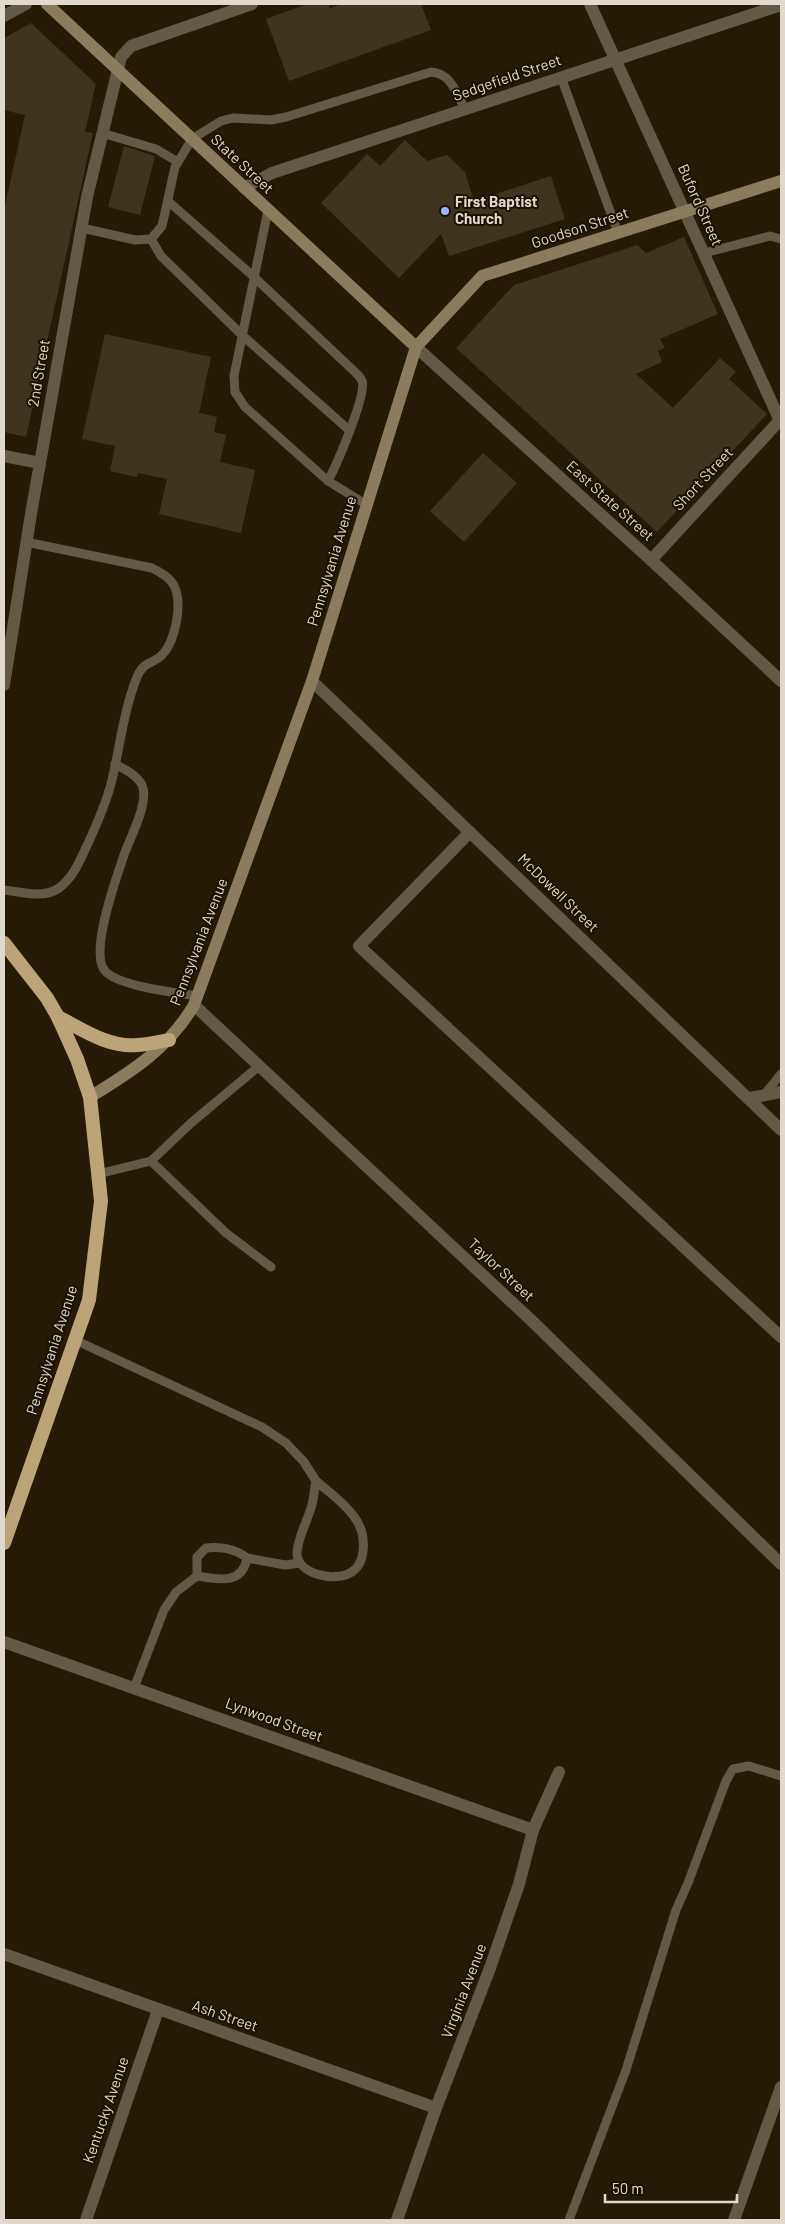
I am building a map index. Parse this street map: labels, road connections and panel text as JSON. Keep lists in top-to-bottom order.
{
  "streets": {
    "highway": ["Pennsylvania Avenue"],
    "main road": ["State Street", "Goodson Street"],
    "street": [
      "Sedgefield Street",
      "Buford Street",
      "2nd Street",
      "Short Street",
      "East State Street",
      "McDowell Street",
      "Taylor Street",
      "Lynwood Street",
      "Virginia Avenue",
      "Ash Street",
      "Kentucky Avenue"
    ]
  },
  "crossings": [
    ["Sedgefield Street", "State Street"],
    ["Sedgefield Street", "Buford Street"],
    ["State Street", "Goodson Street"],
    ["State Street", "2nd Street"],
    ["State Street", "East State Street"],
    ["State Street", "Pennsylvania Avenue"],
    ["Buford Street", "Goodson Street"],
    ["Buford Street", "Short Street"],
    ["Goodson Street", "East State Street"],
    ["Goodson Street", "Pennsylvania Avenue"],
    ["Short Street", "East State Street"],
    ["East State Street", "Pennsylvania Avenue"],
    ["Pennsylvania Avenue", "McDowell Street"],
    ["Pennsylvania Avenue", "Taylor Street"],
    ["Lynwood Street", "Virginia Avenue"],
    ["Virginia Avenue", "Ash Street"],
    ["Ash Street", "Kentucky Avenue"]
  ],
  "places": ["First Baptist Church"],
  "scale_bar": "50 m"
}
